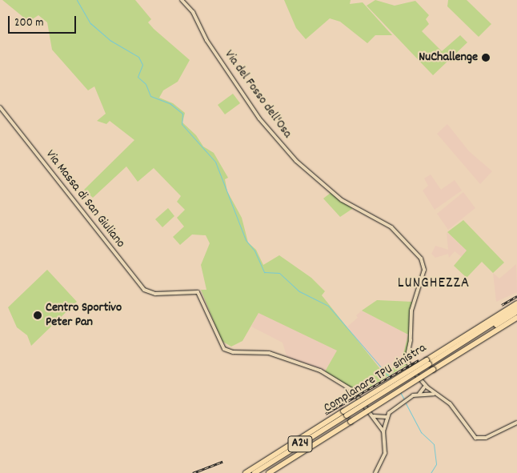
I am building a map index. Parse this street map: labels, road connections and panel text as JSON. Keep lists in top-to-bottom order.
{
  "streets": {
    "highway": ["Complanare TPU sinistra", "A24"],
    "street": ["Via del Fosso dell'Osa", "Via Massa di San Giuliano"]
  },
  "crossings": [
    ["Complanare TPU sinistra", "A24"]
  ],
  "districts": ["LUNGHEZZA"],
  "places": ["NuChallenge", "Centro Sportivo Peter Pan"],
  "scale_bar": "200 m"
}
